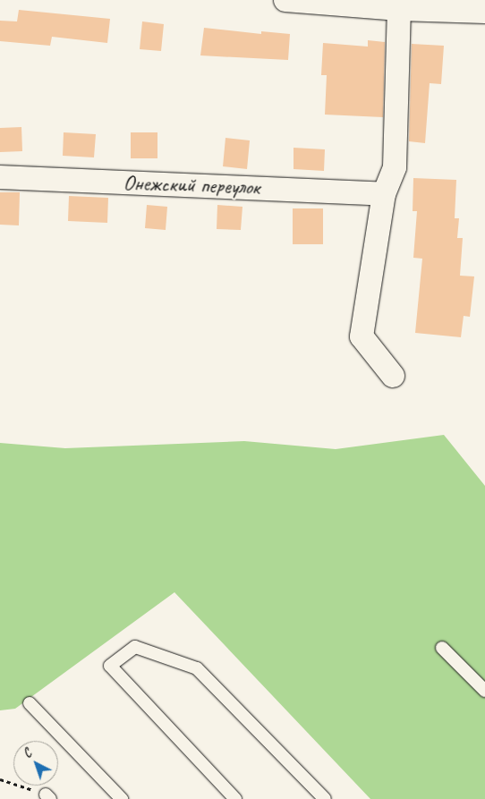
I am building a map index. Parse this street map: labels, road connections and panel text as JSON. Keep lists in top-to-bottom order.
{
  "streets": {
    "street": ["Онежский переулок"]
  },
  "north": "top left"
}
